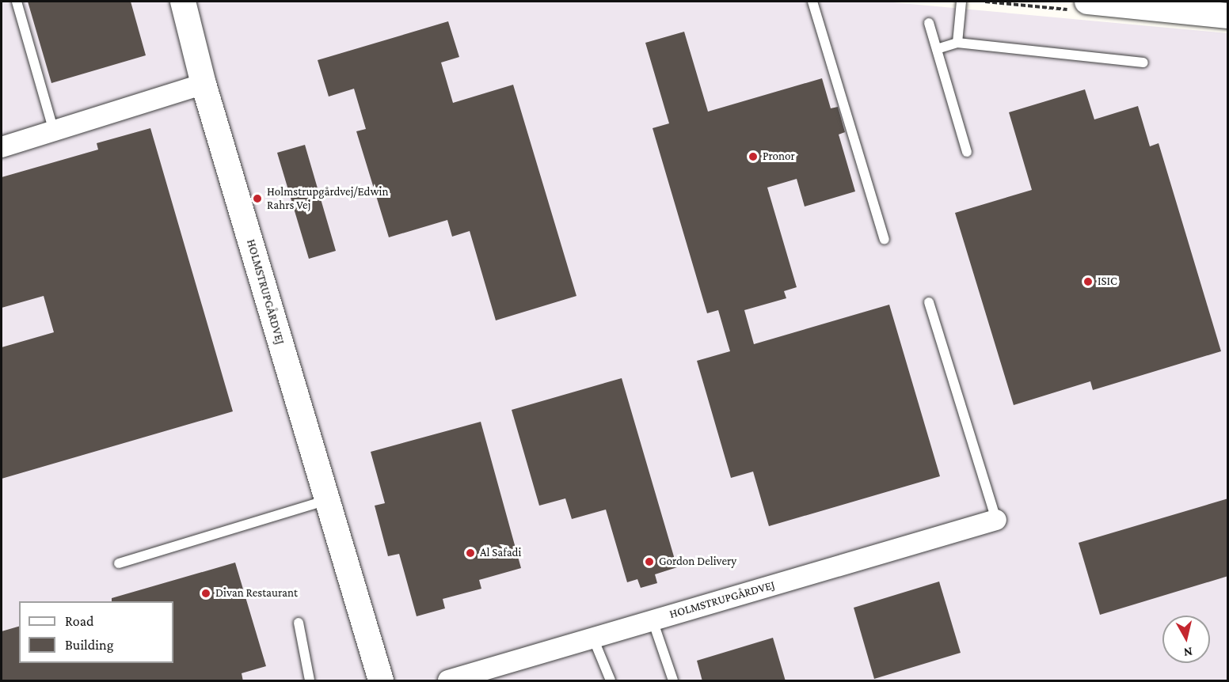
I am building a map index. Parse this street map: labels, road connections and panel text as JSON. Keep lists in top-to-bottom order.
{
  "streets": {
    "street": ["HOLMSTRUPGÅRDVEJ"]
  },
  "places": [
    "Pronor",
    "Holmstrupgårdvej/Edwin Rahrs Vej",
    "ISIC",
    "Al Safadi",
    "Gordon Delivery",
    "Divan Restaurant"
  ],
  "legend": ["Road", "Building"],
  "north": "bottom"
}
